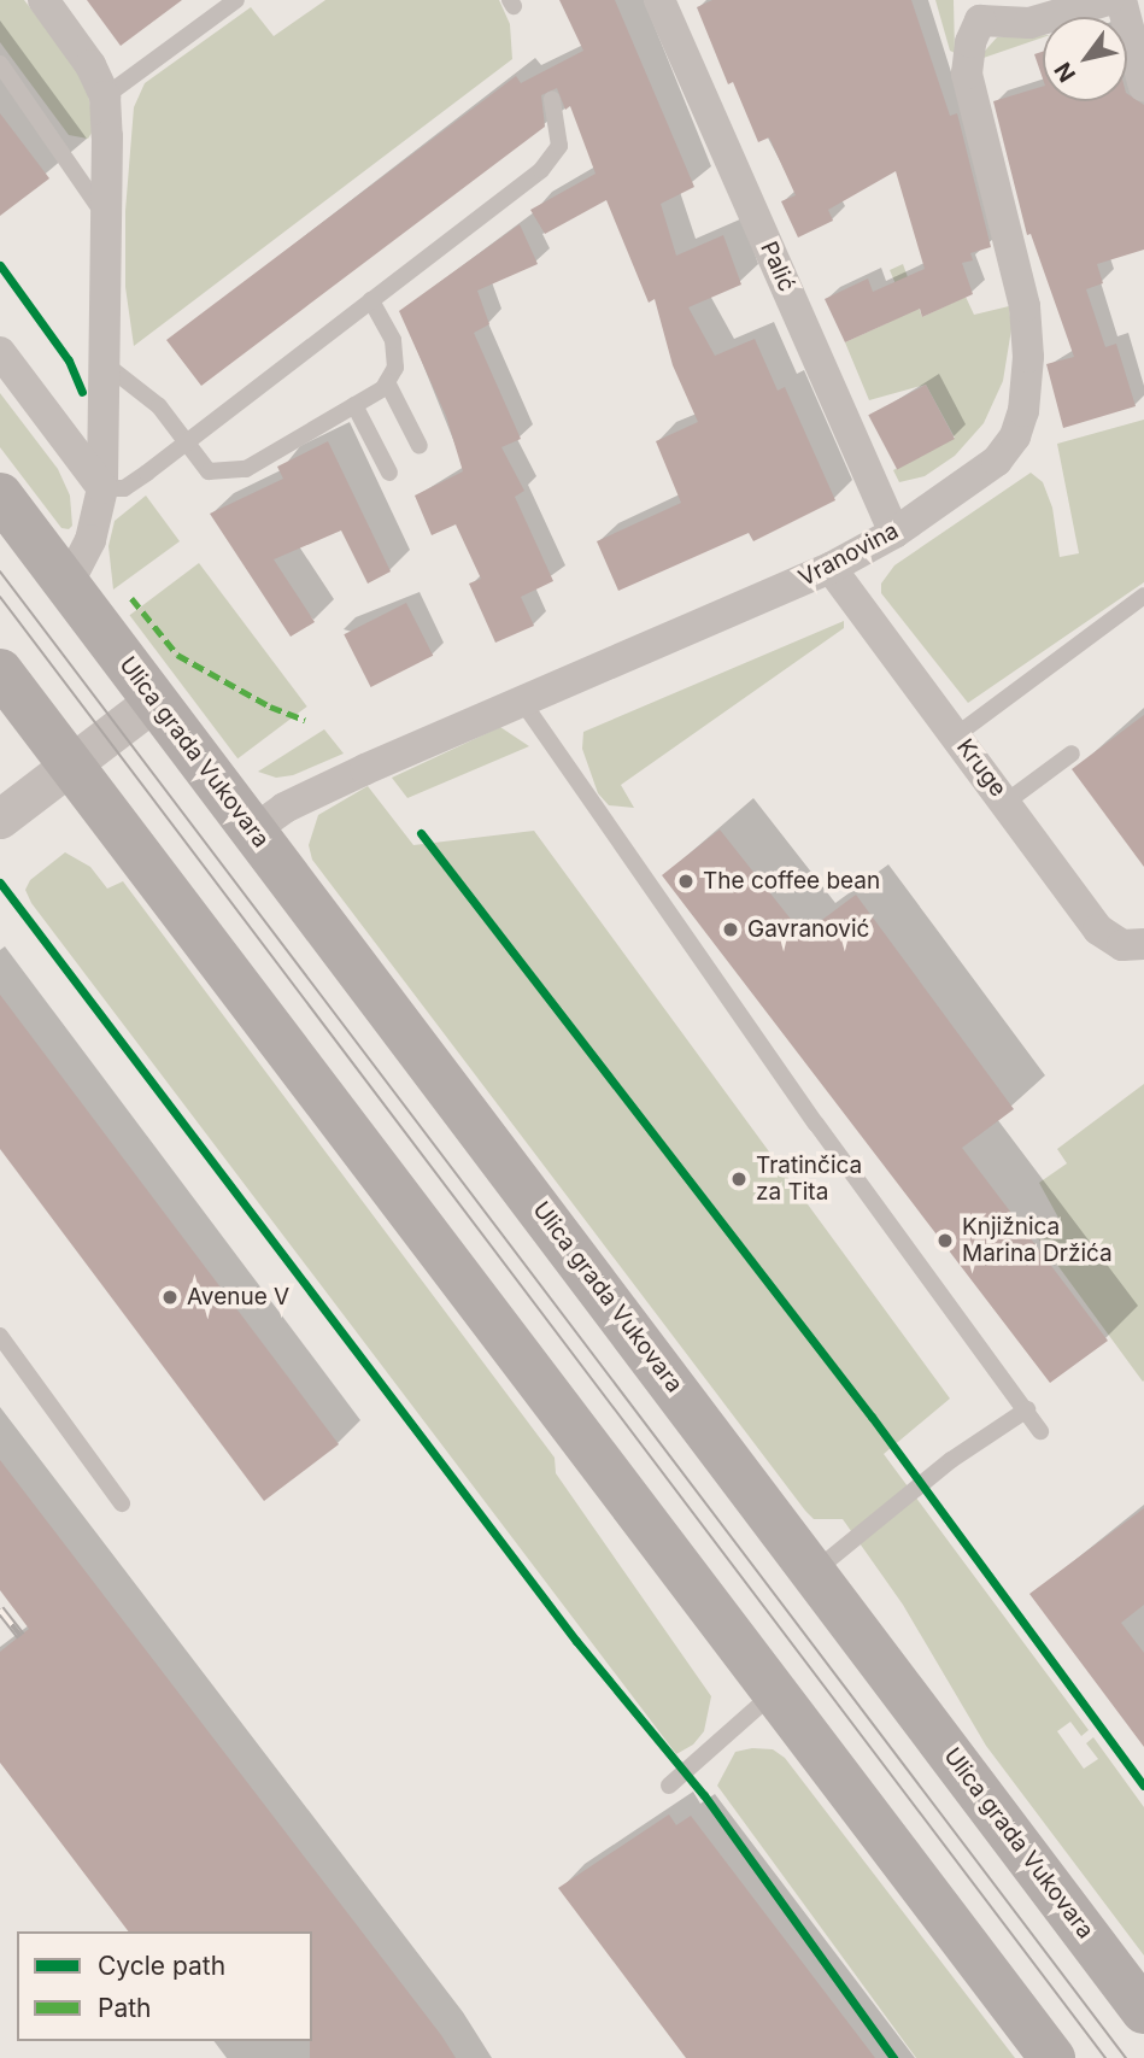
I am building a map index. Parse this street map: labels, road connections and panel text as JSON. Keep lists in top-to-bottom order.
{
  "streets": {
    "main road": ["Ulica grada Vukovara"],
    "street": ["Palić", "Vranovina", "Kruge"]
  },
  "crossings": [
    ["Palić", "Vranovina"],
    ["Vranovina", "Ulica grada Vukovara"],
    ["Vranovina", "Kruge"]
  ],
  "places": [
    "The coffee bean",
    "Gavranović",
    "Tratinčica za Tita",
    "Knjižnica Marina Držića",
    "Avenue V"
  ],
  "legend": ["Cycle path", "Path"],
  "north": "bottom left"
}
